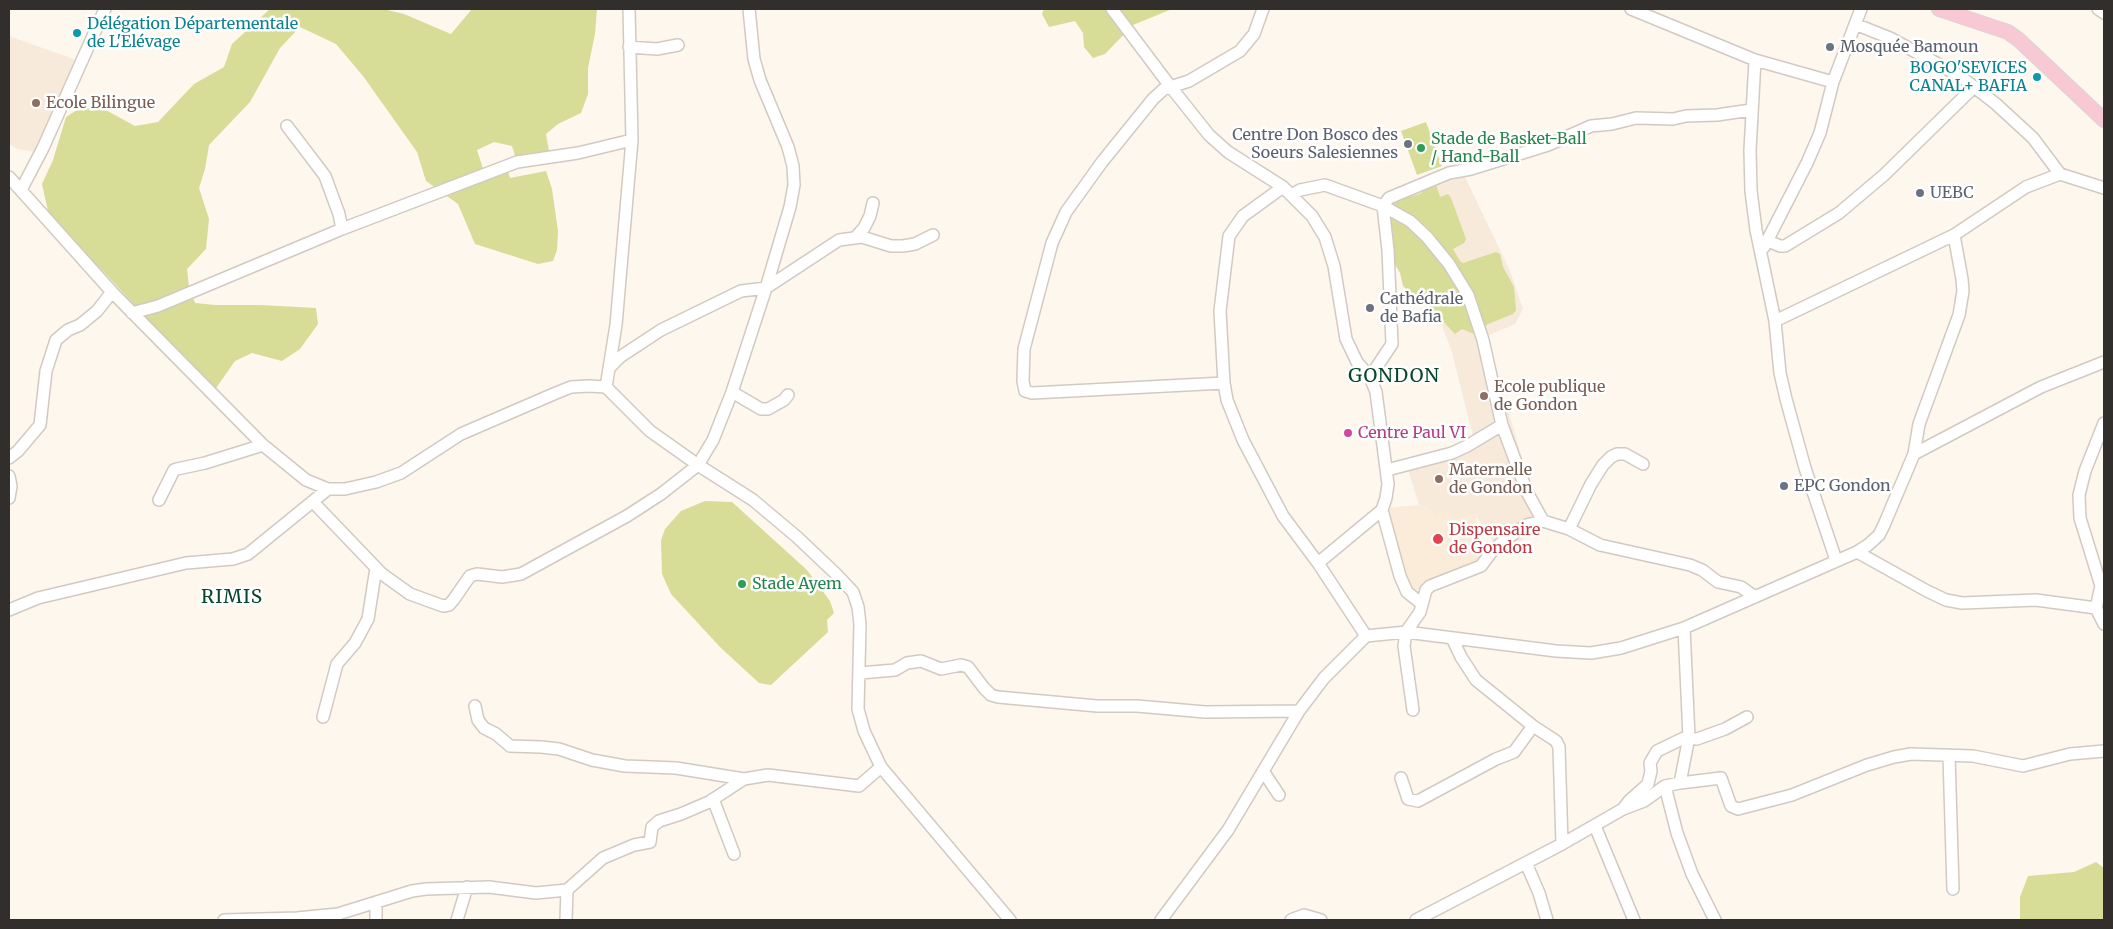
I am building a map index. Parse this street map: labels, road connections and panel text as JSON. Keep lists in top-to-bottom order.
{
  "districts": ["GONDON", "RIMIS"],
  "places": [
    "Délégation Départementale de L'Elévage",
    "Mosquée Bamoun",
    "BOGO'SEVICES CANAL+ BAFIA",
    "Ecole Bilingue",
    "Centre Don Bosco des Soeurs Salesiennes",
    "Stade de Basket-Ball / Hand-Ball",
    "UEBC",
    "Cathédrale de Bafia",
    "Ecole publique de Gondon",
    "Centre Paul VI",
    "Maternelle de Gondon",
    "EPC Gondon",
    "Dispensaire de Gondon",
    "Stade Ayem"
  ]
}
